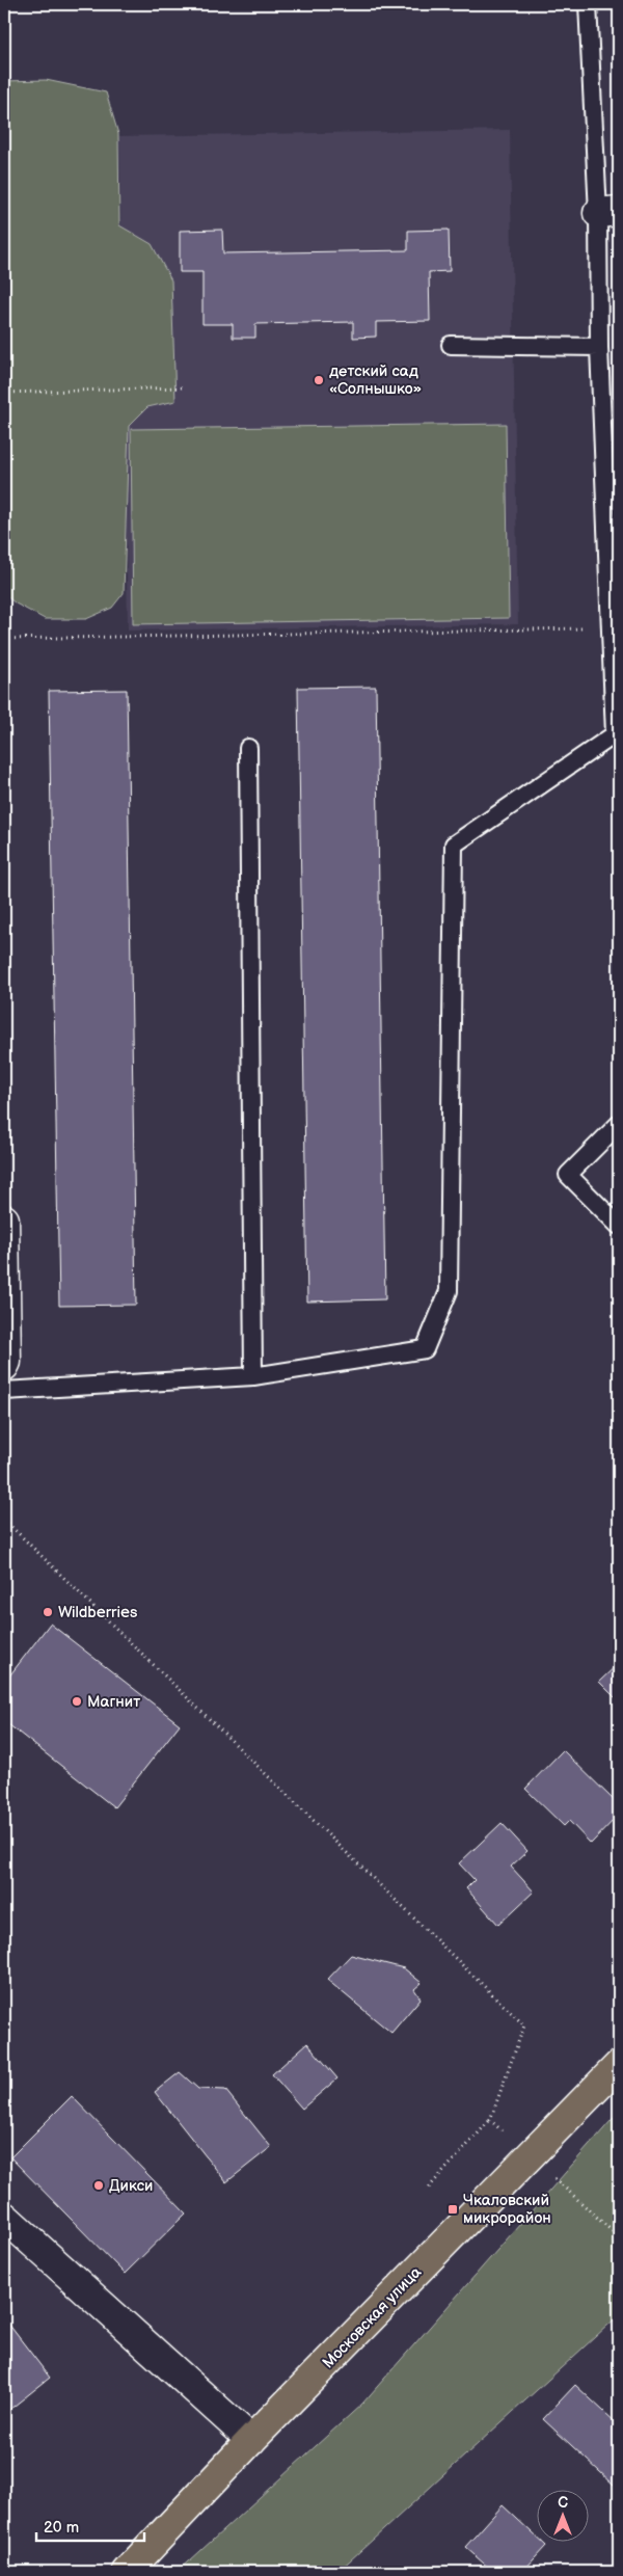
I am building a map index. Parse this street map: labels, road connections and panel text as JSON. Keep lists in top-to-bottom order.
{
  "streets": {
    "main road": ["Московская улица"]
  },
  "places": {
    "other": [
      "детский сад «Солнышко»",
      "Wildberries",
      "Магнит",
      "Дикси"
    ],
    "transit": ["Чкаловский микрорайон"]
  },
  "scale_bar": "20 m",
  "north": "top"
}
